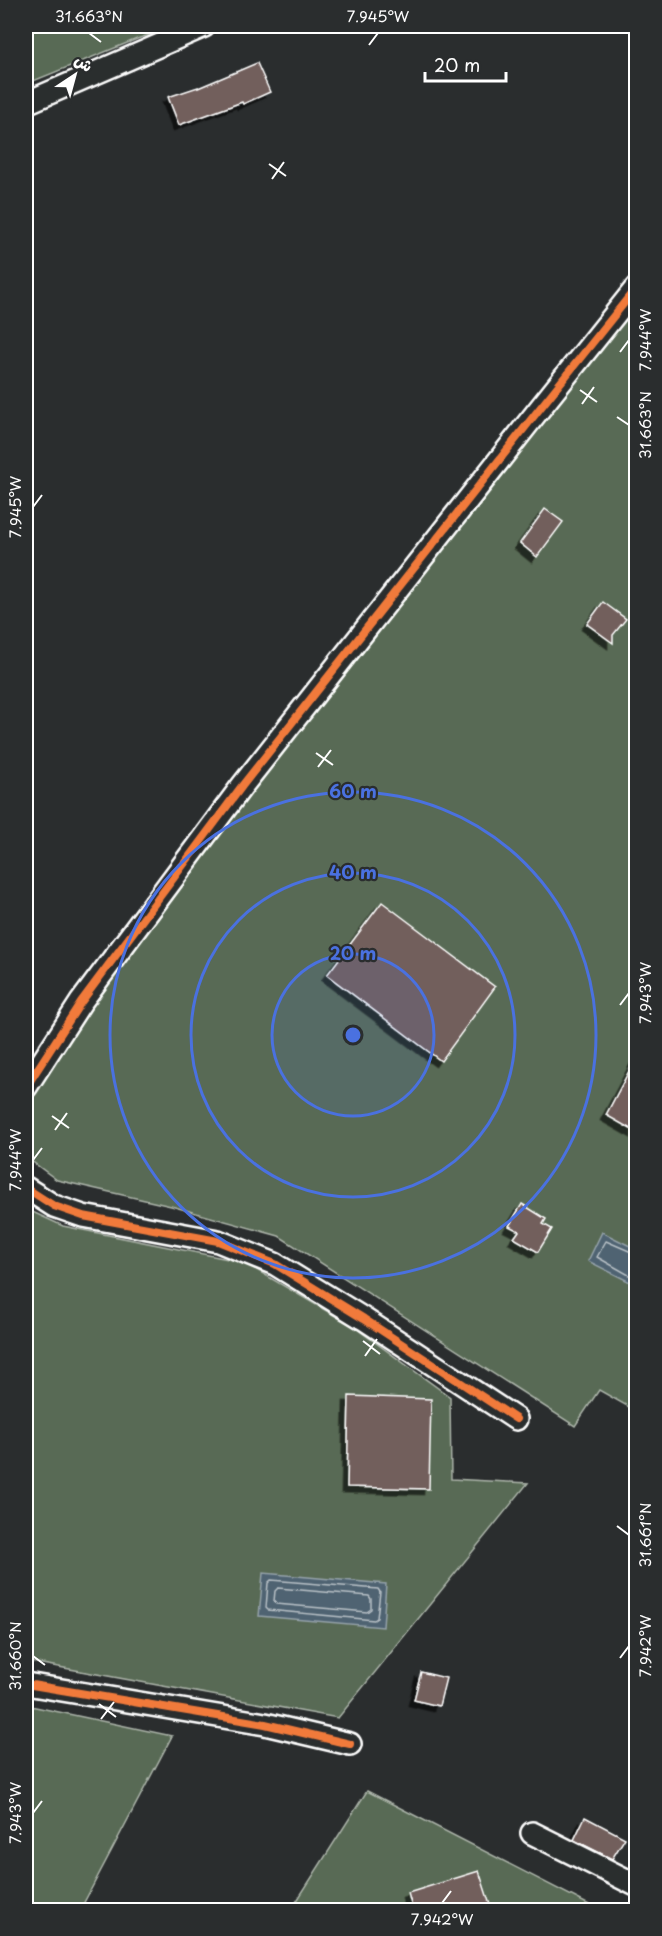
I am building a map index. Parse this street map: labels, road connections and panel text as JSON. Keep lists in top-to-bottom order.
{
  "scale_bar": "20 m",
  "north": "top right",
  "coordinates": [
    "31.663°N",
    "7.945°W",
    "7.944°W",
    "7.943°W",
    "31.661°N",
    "7.942°W",
    "31.660°N"
  ],
  "rings": ["60 m", "40 m", "20 m"]
}
